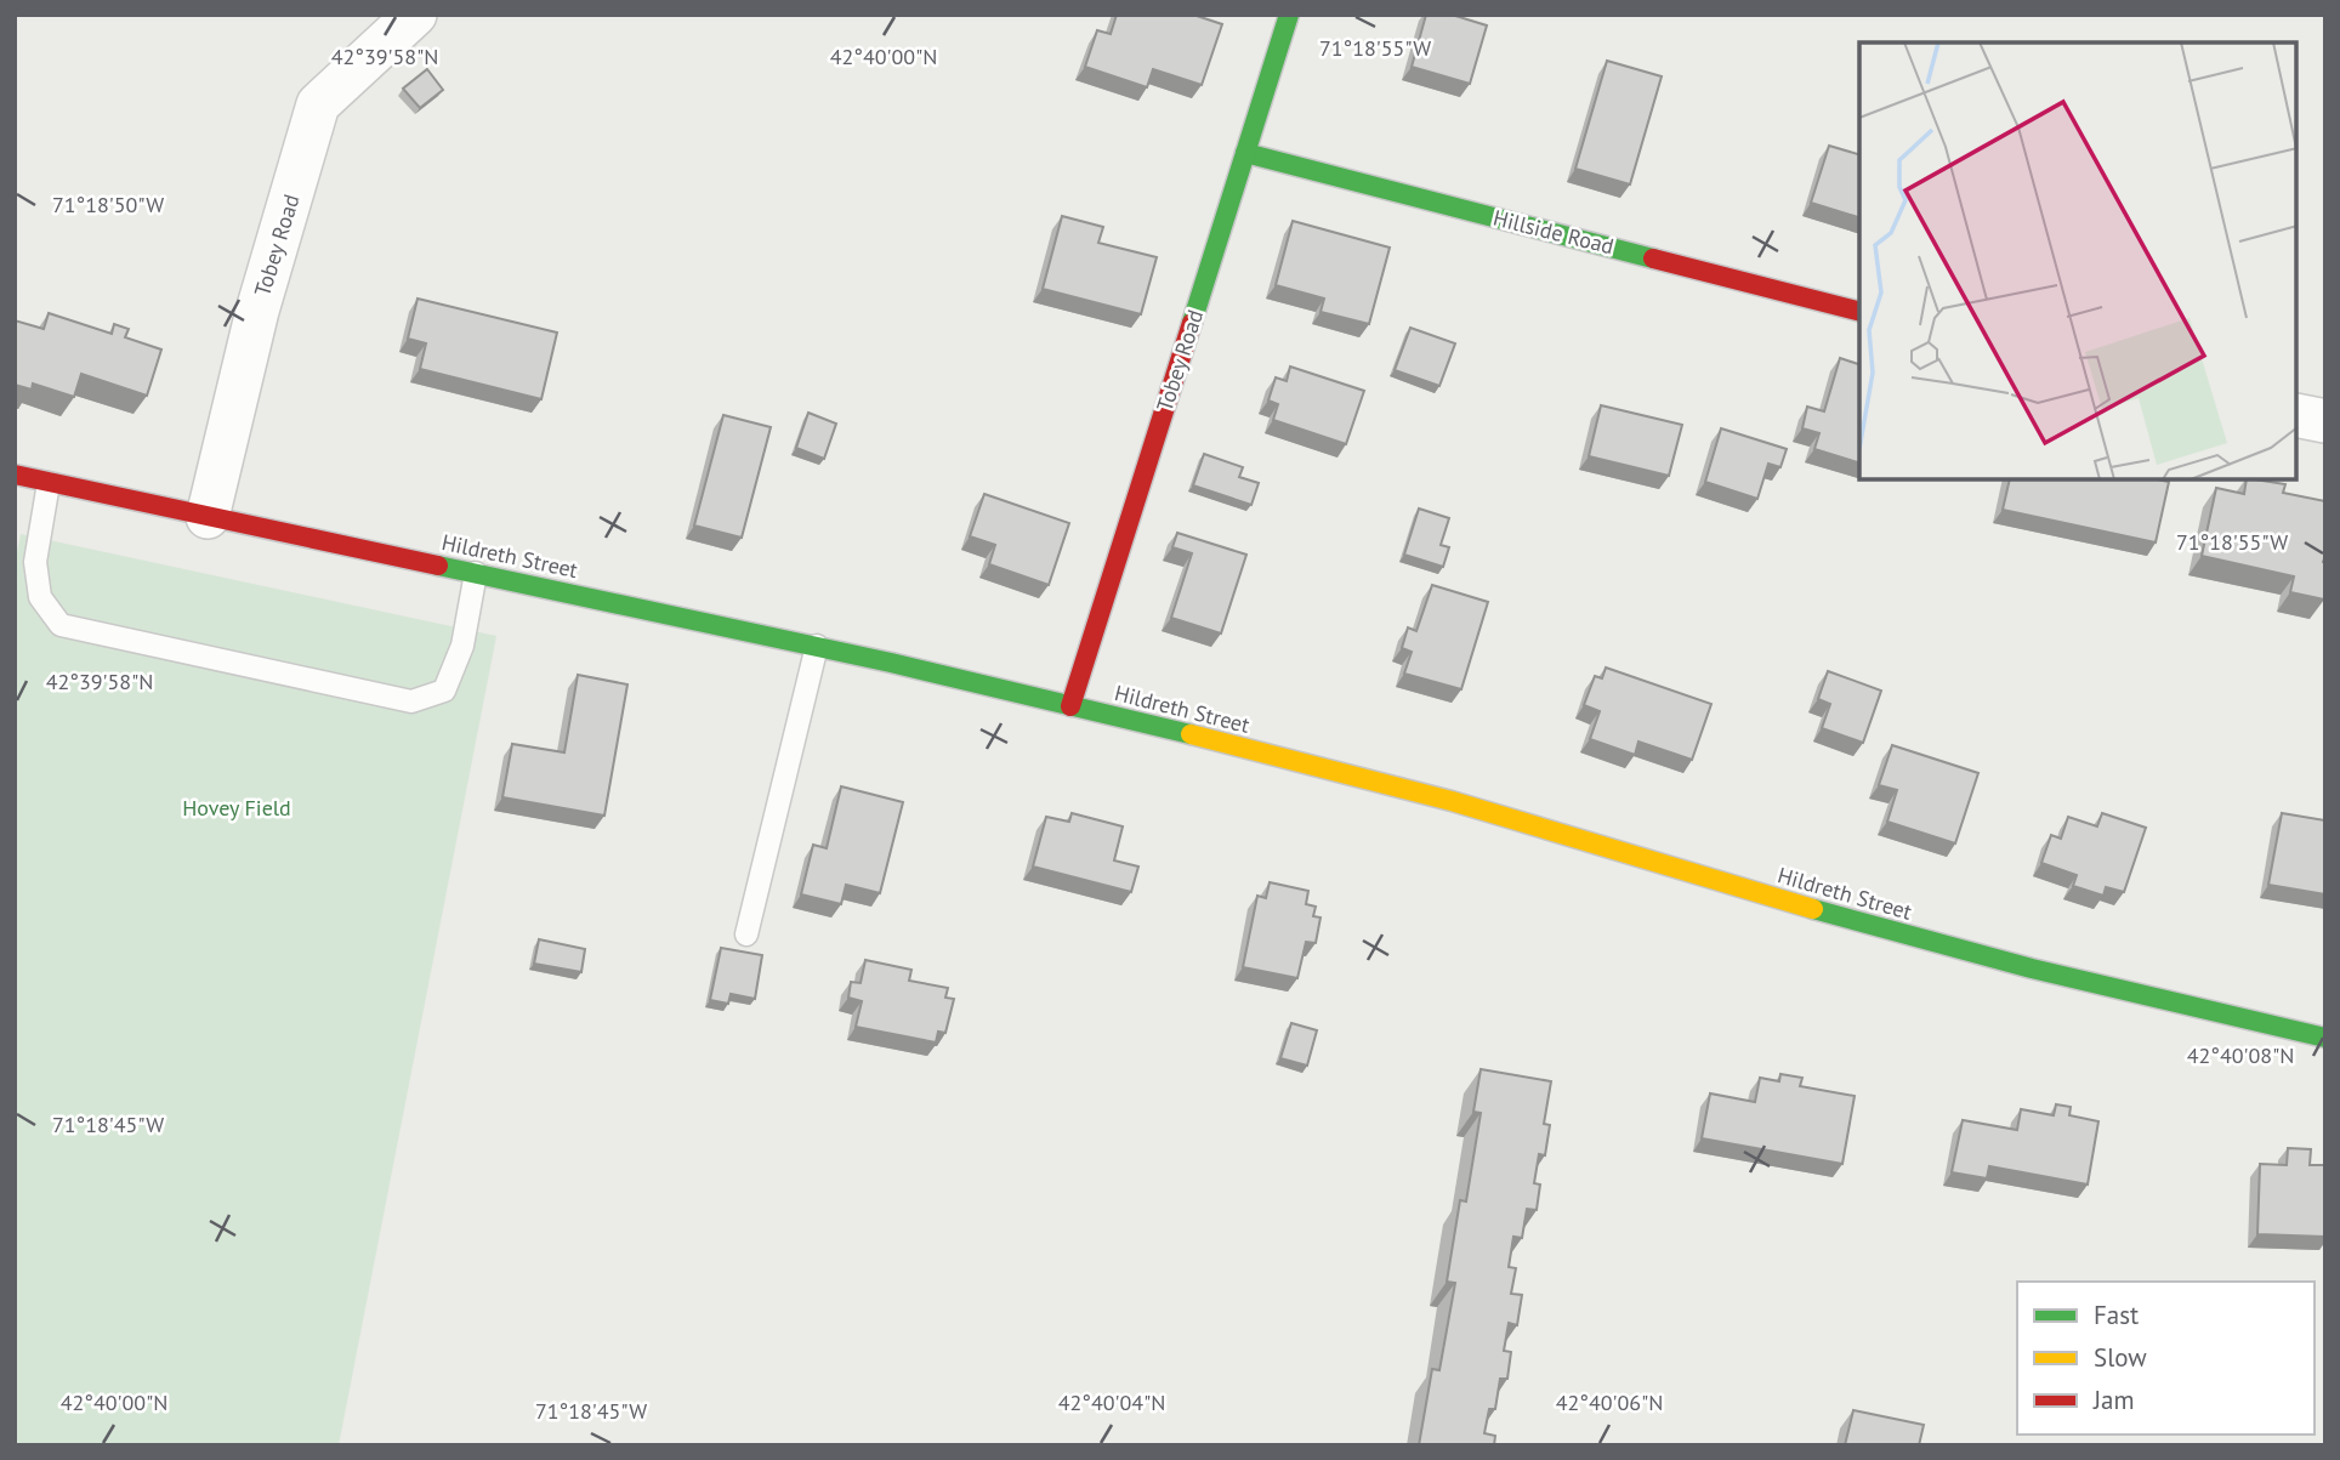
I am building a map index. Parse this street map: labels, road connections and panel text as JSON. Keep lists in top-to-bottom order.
{
  "streets": {
    "street": ["Hillside Road", "Tobey Road", "Hildreth Street"]
  },
  "crossings": [
    ["Hillside Road", "Tobey Road"],
    ["Tobey Road", "Hildreth Street"]
  ],
  "parks": ["Hovey Field"],
  "legend": ["Fast", "Slow", "Jam"],
  "coordinates": [
    "71°18'55\"W",
    "42°39'58\"N",
    "42°40'00\"N",
    "71°18'50\"W",
    "42°40'08\"N",
    "71°18'45\"W",
    "42°40'04\"N",
    "42°40'06\"N"
  ]
}
